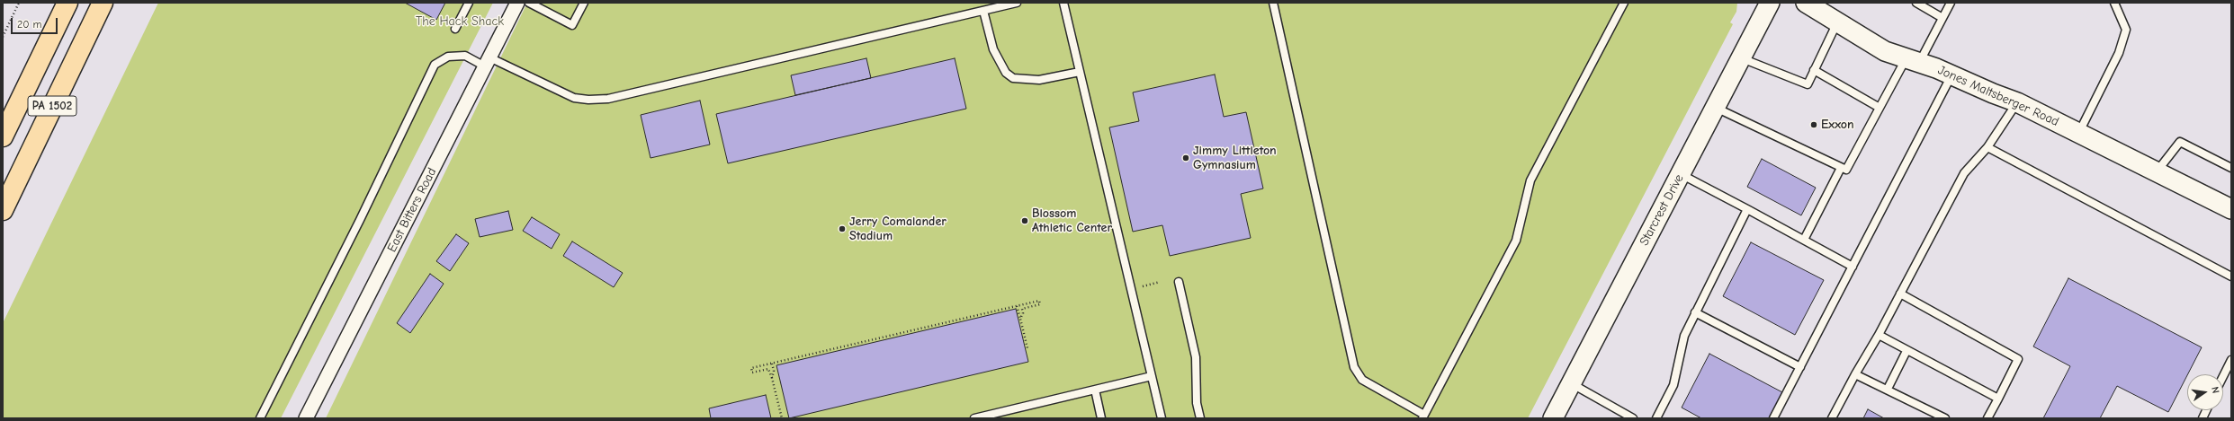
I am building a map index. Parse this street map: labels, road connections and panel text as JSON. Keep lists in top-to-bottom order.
{
  "streets": {
    "highway": ["PA 1502"],
    "main road": ["Jones Maltsberger Road", "Starcrest Drive"],
    "street": ["East Bitters Road"]
  },
  "parks": ["The Hack Shack"],
  "places": [
    "Exxon",
    "Jimmy Littleton Gymnasium",
    "Blossom Athletic Center",
    "Jerry Comalander Stadium"
  ],
  "scale_bar": "20 m",
  "north": "right"
}
